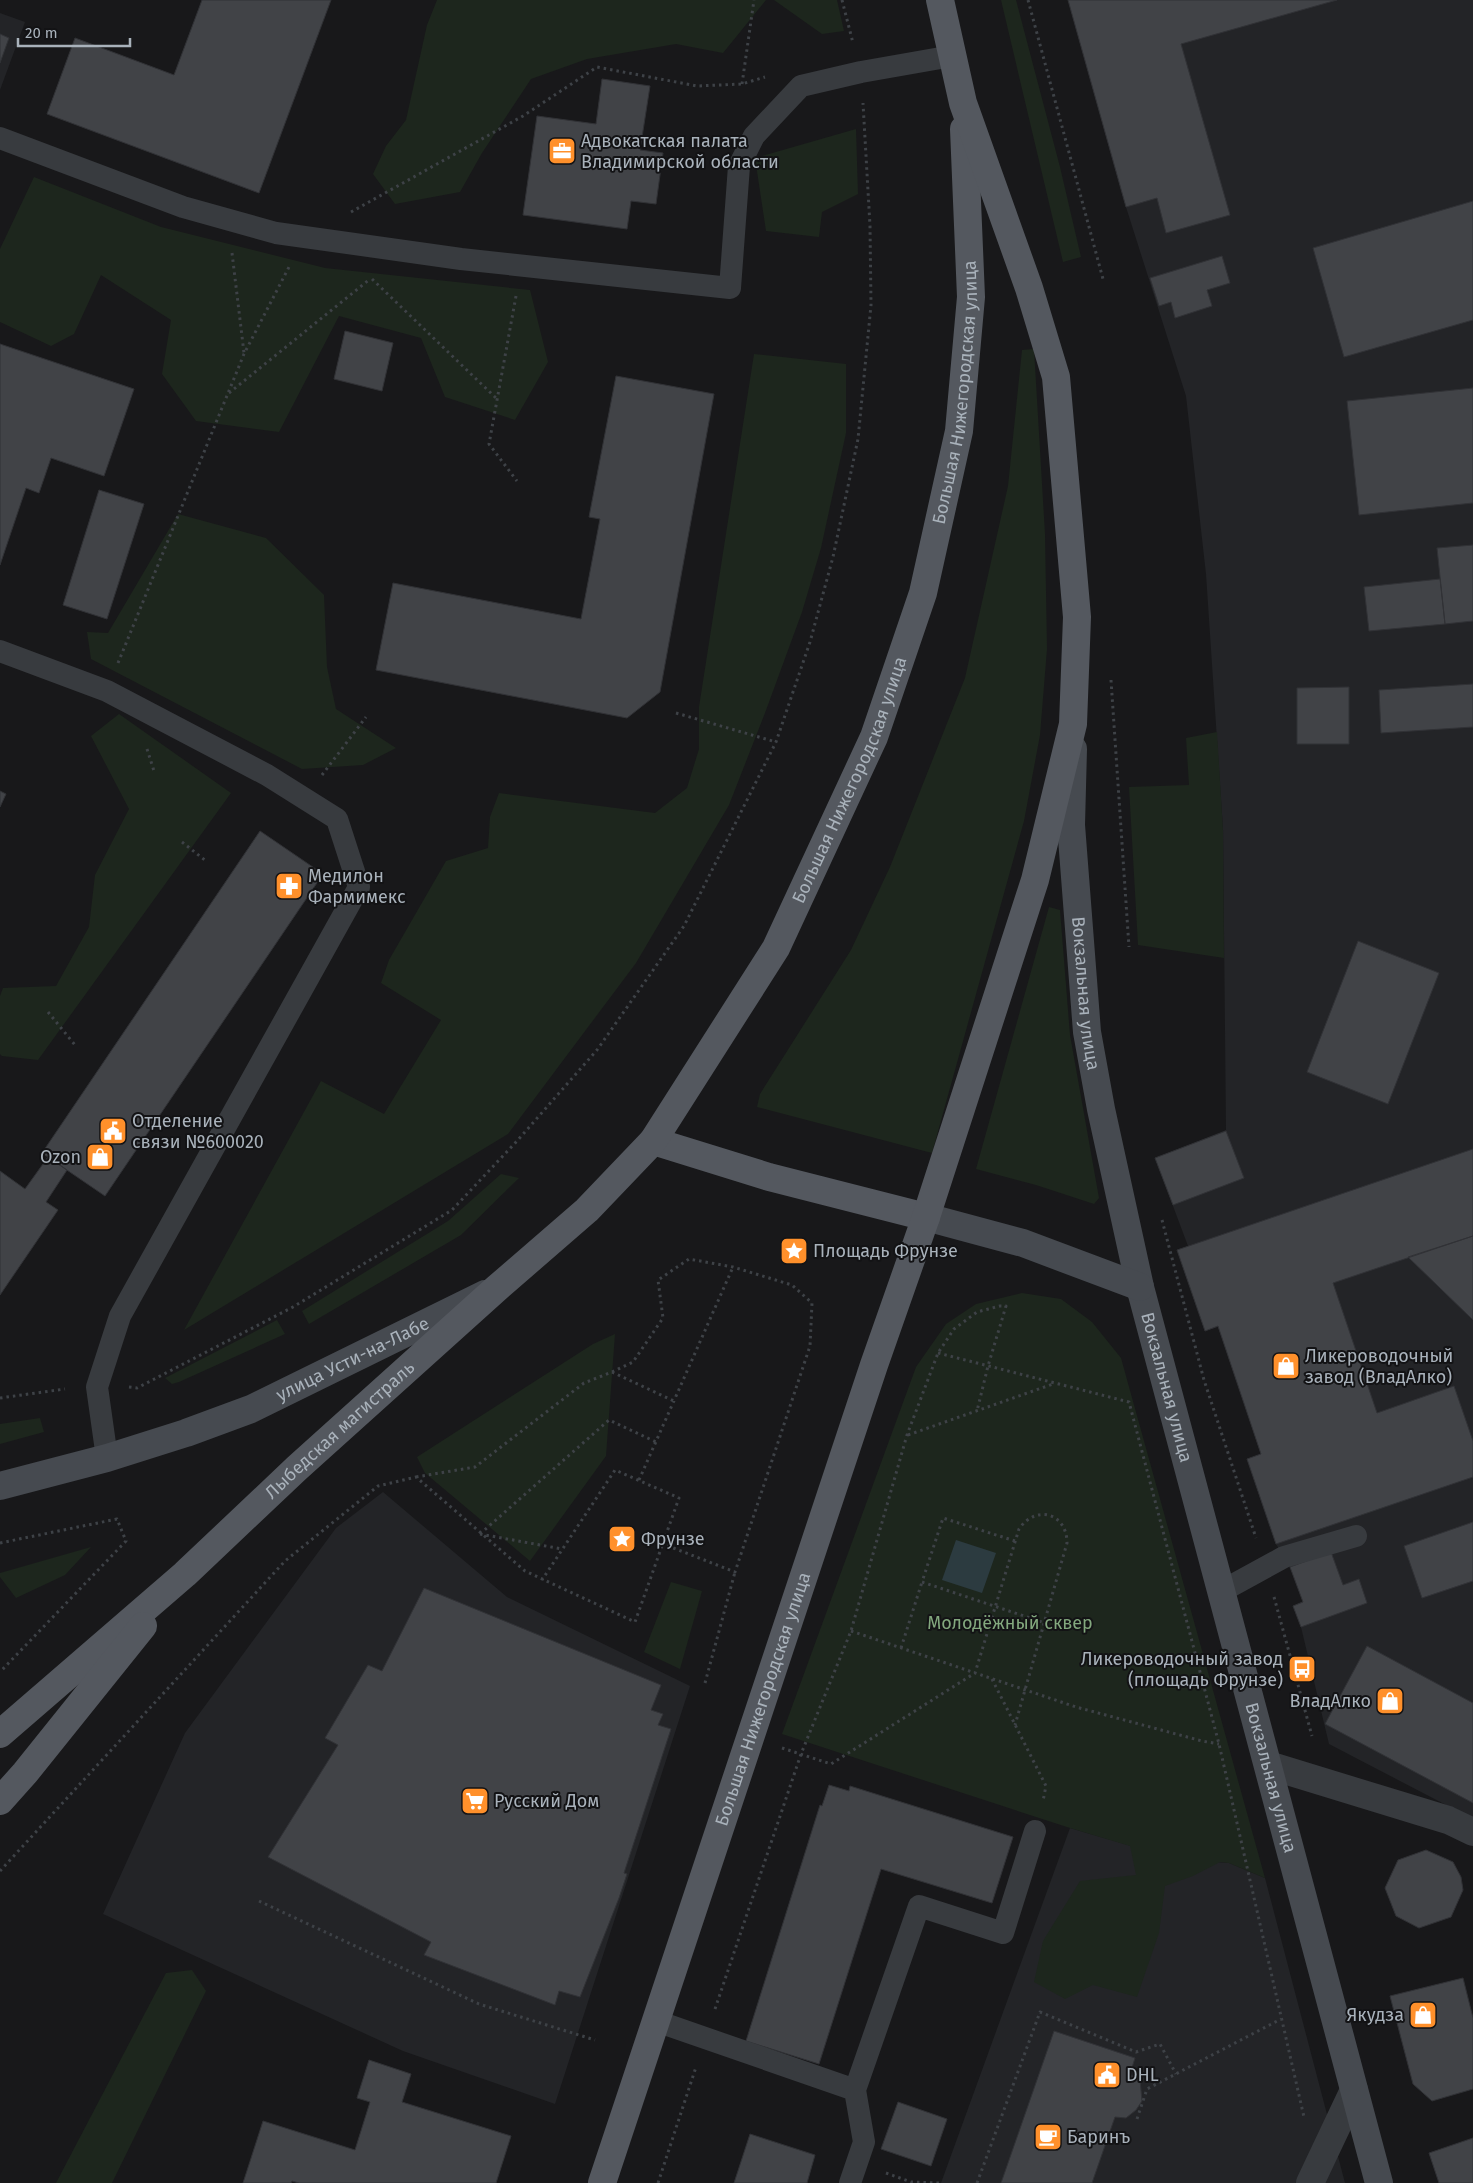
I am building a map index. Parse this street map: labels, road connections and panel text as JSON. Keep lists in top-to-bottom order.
{
  "streets": {
    "main road": [
      "Большая Нижегородская улица",
      "Вокзальная улица",
      "улица Усти-на-Лабе",
      "Лыбедская магистраль"
    ]
  },
  "crossings": [
    ["Большая Нижегородская улица", "Вокзальная улица"],
    ["Большая Нижегородская улица", "улица Усти-на-Лабе"],
    ["улица Усти-на-Лабе", "Лыбедская магистраль"]
  ],
  "parks": ["Молодёжный сквер"],
  "places": {
    "office": ["Адвокатская палата Владимирской области"],
    "pharmacy": ["Медилон Фармимекс"],
    "public building": ["Отделение связи №600020", "DHL"],
    "shop": [
      "Ozon",
      "Ликероводочный завод (ВладАлко)",
      "ВладАлко",
      "Якудза"
    ],
    "place": ["Площадь Фрунзе", "Фрунзе"],
    "bus stop": ["Ликероводочный завод (площадь Фрунзе)"],
    "supermarket": ["Русский Дом"],
    "cafe": ["Баринъ"]
  },
  "scale_bar": "20 m"
}
